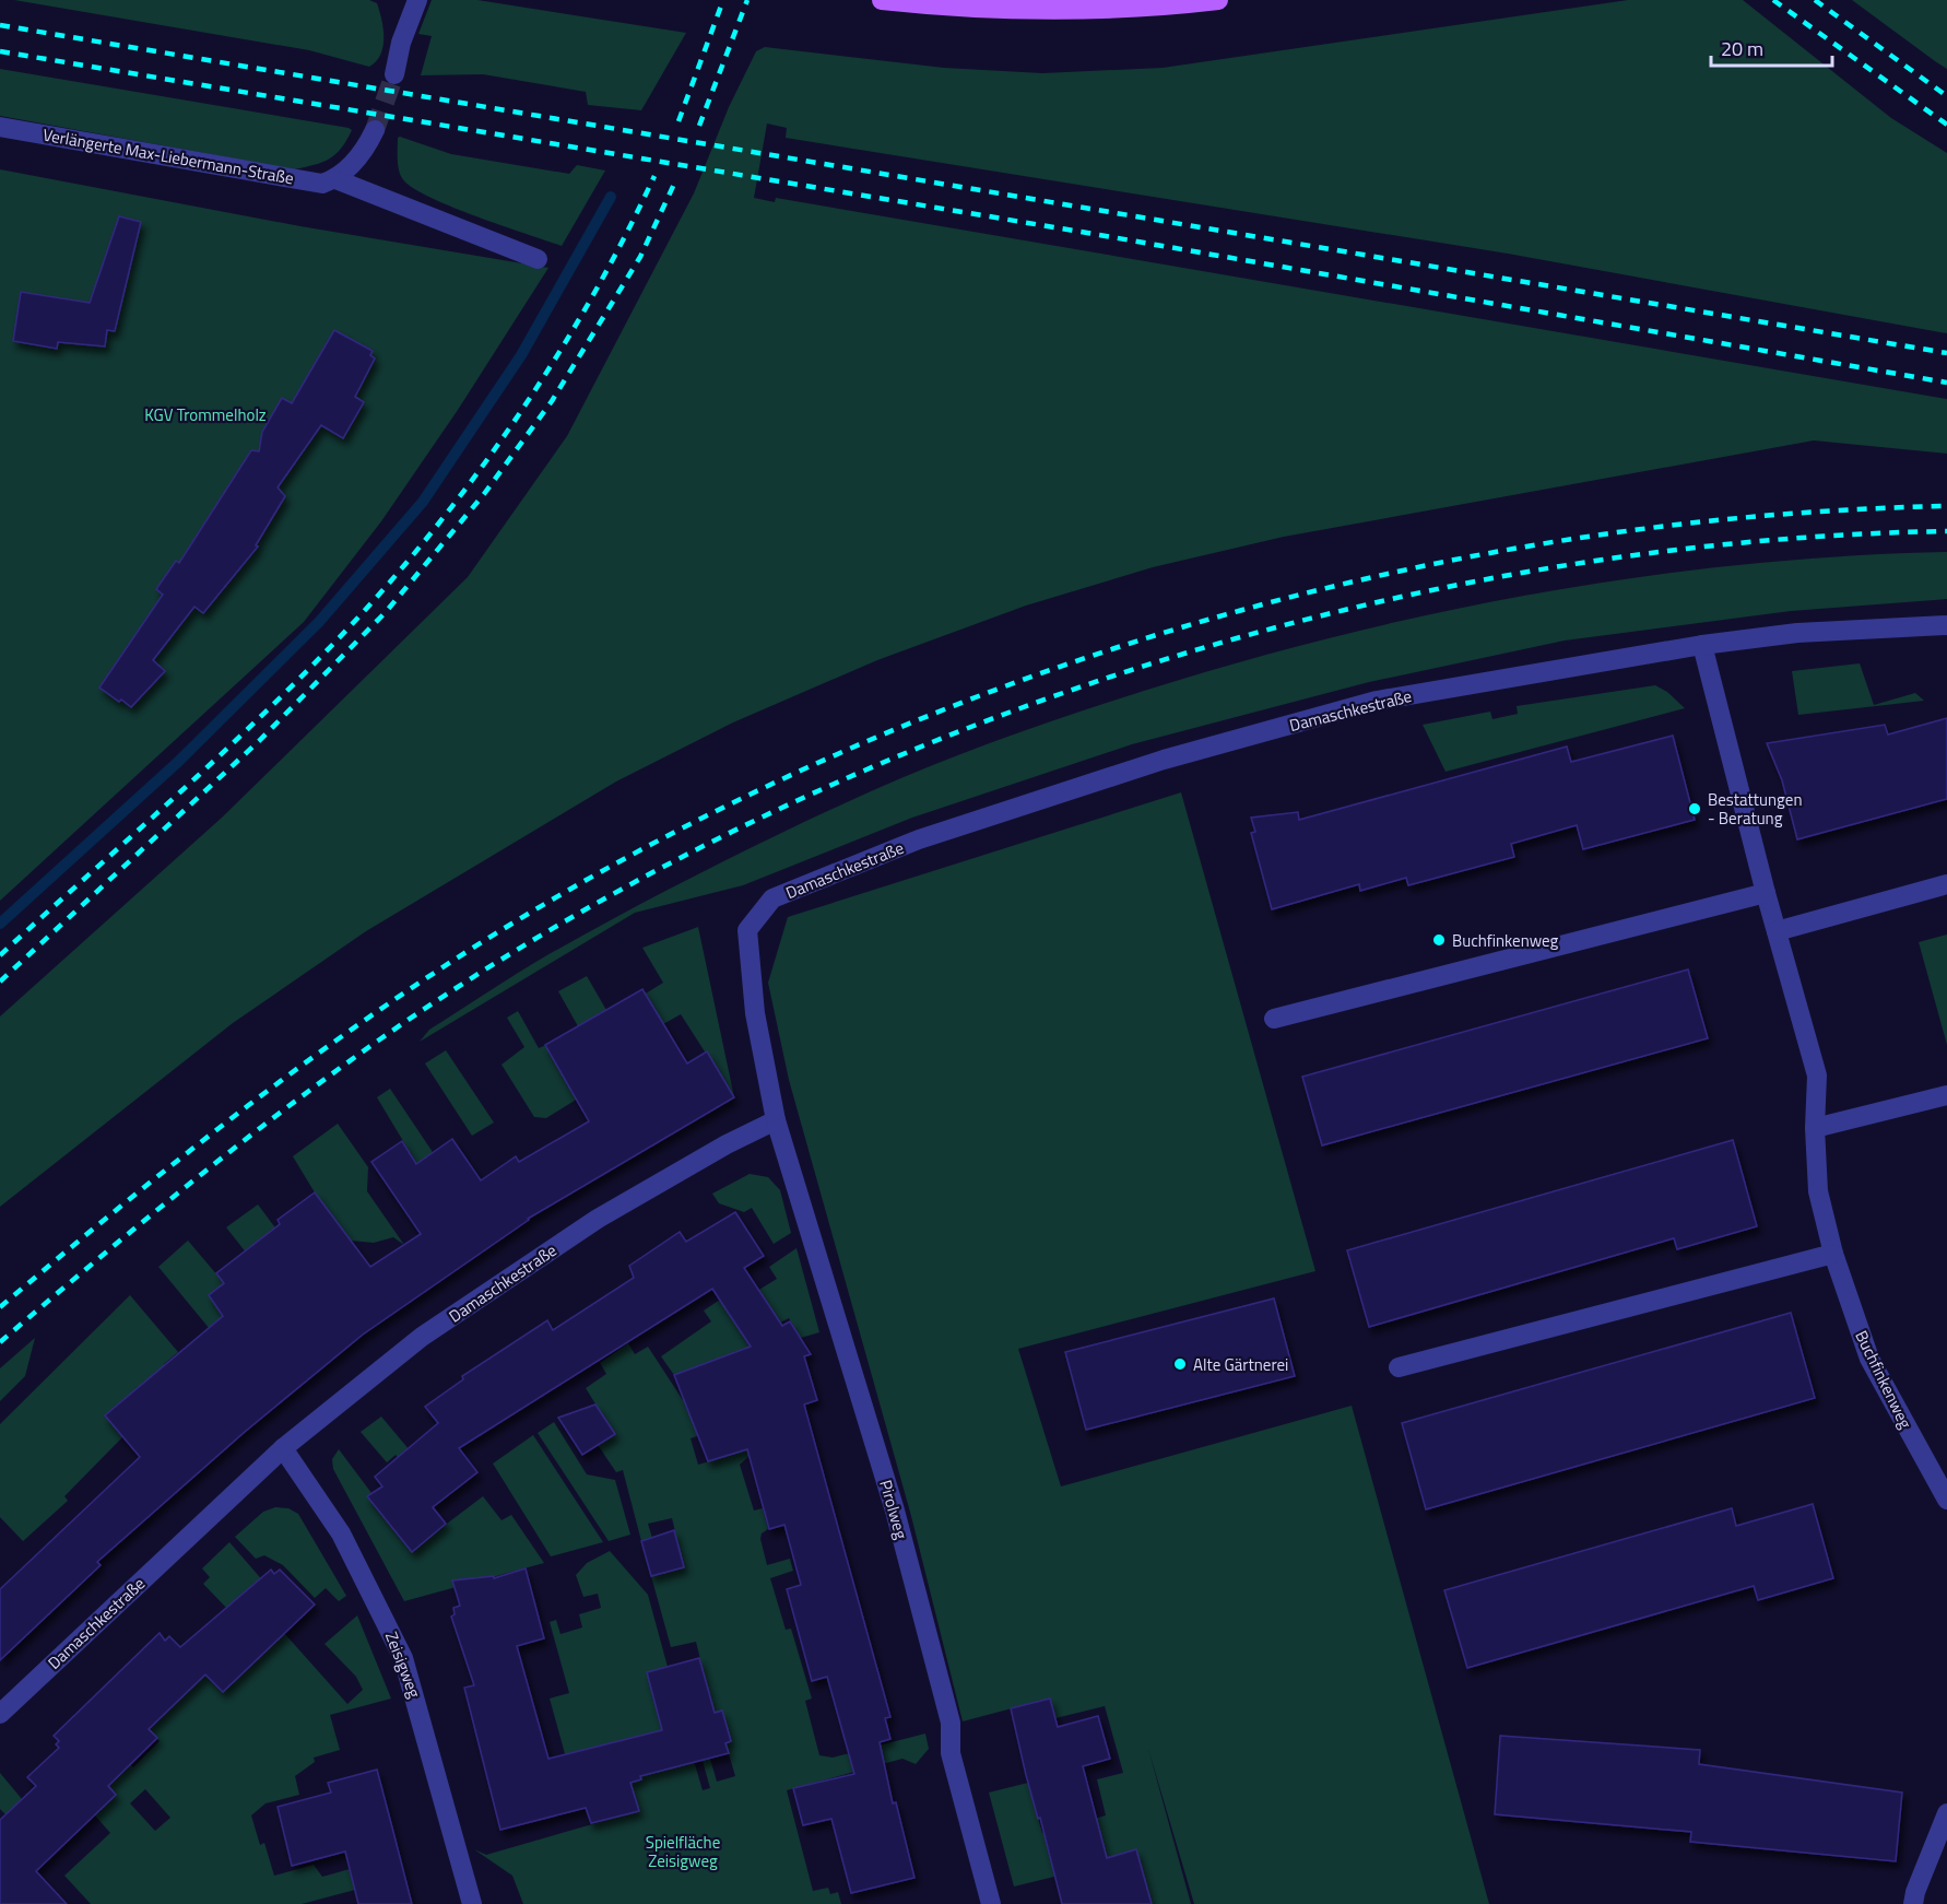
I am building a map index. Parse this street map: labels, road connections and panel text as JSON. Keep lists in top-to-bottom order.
{
  "streets": {
    "street": [
      "Verlängerte Max-Liebermann-Straße",
      "Damaschkestraße",
      "Buchfinkenweg",
      "Pirolweg",
      "Zeisigweg"
    ]
  },
  "crossings": [
    ["Damaschkestraße", "Buchfinkenweg"],
    ["Damaschkestraße", "Pirolweg"],
    ["Damaschkestraße", "Zeisigweg"]
  ],
  "parks": ["KGV Trommelholz", "Spielfläche Zeisigweg"],
  "places": ["Bestattungen - Beratung", "Buchfinkenweg", "Alte Gärtnerei"],
  "scale_bar": "20 m"
}
